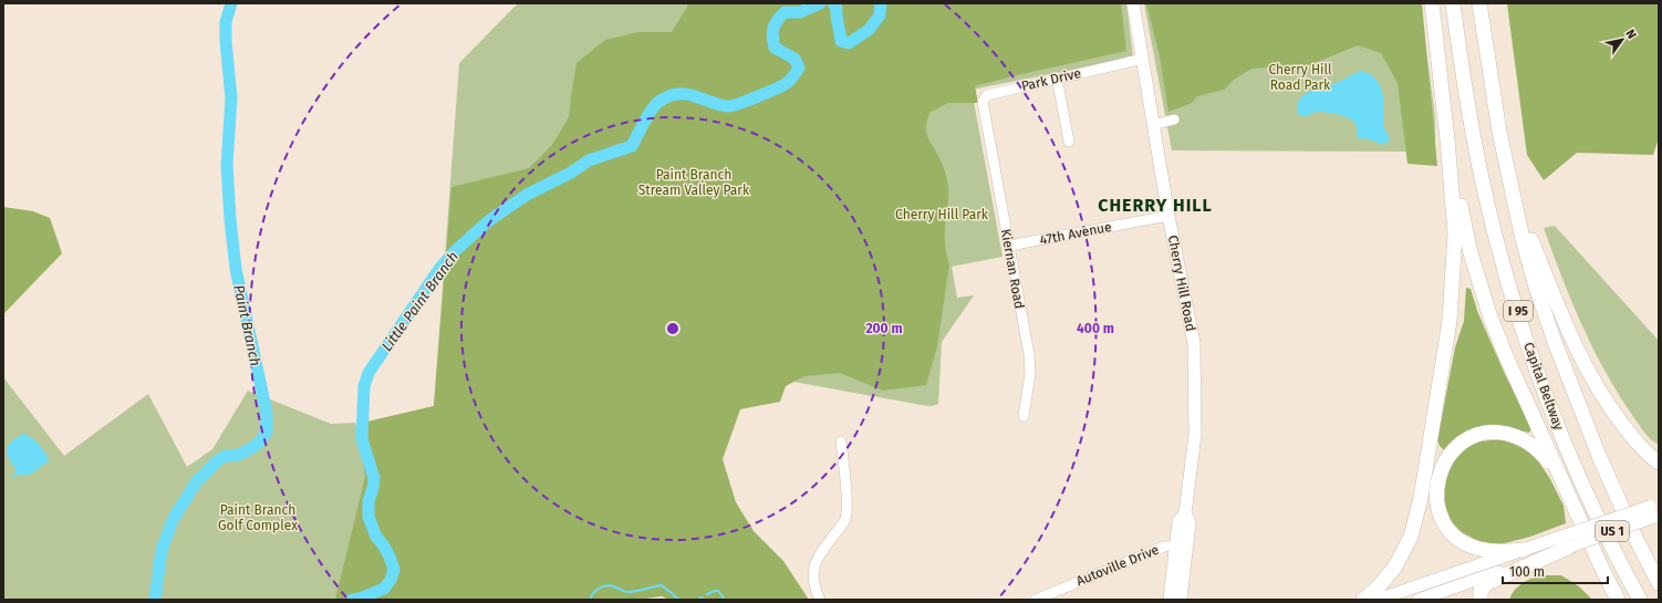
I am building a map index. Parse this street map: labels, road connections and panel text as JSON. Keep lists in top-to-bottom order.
{
  "streets": {
    "highway": ["I 95", "Capital Beltway"],
    "main road": ["Cherry Hill Road", "US 1"],
    "street": [
      "Park Drive",
      "47th Avenue",
      "Kiernan Road",
      "Autoville Drive"
    ]
  },
  "crossings": [
    ["Park Drive", "Kiernan Road"],
    ["Park Drive", "Cherry Hill Road"],
    ["47th Avenue", "Kiernan Road"],
    ["47th Avenue", "Cherry Hill Road"],
    ["Cherry Hill Road", "Autoville Drive"]
  ],
  "districts": ["CHERRY HILL"],
  "water": ["Little Paint Branch", "Paint Branch"],
  "parks": [
    "Cherry Hill Road Park",
    "Paint Branch Stream Valley Park",
    "Cherry Hill Park",
    "Paint Branch Golf Complex"
  ],
  "scale_bar": "100 m",
  "north": "top right",
  "rings": ["200 m", "400 m"]
}
